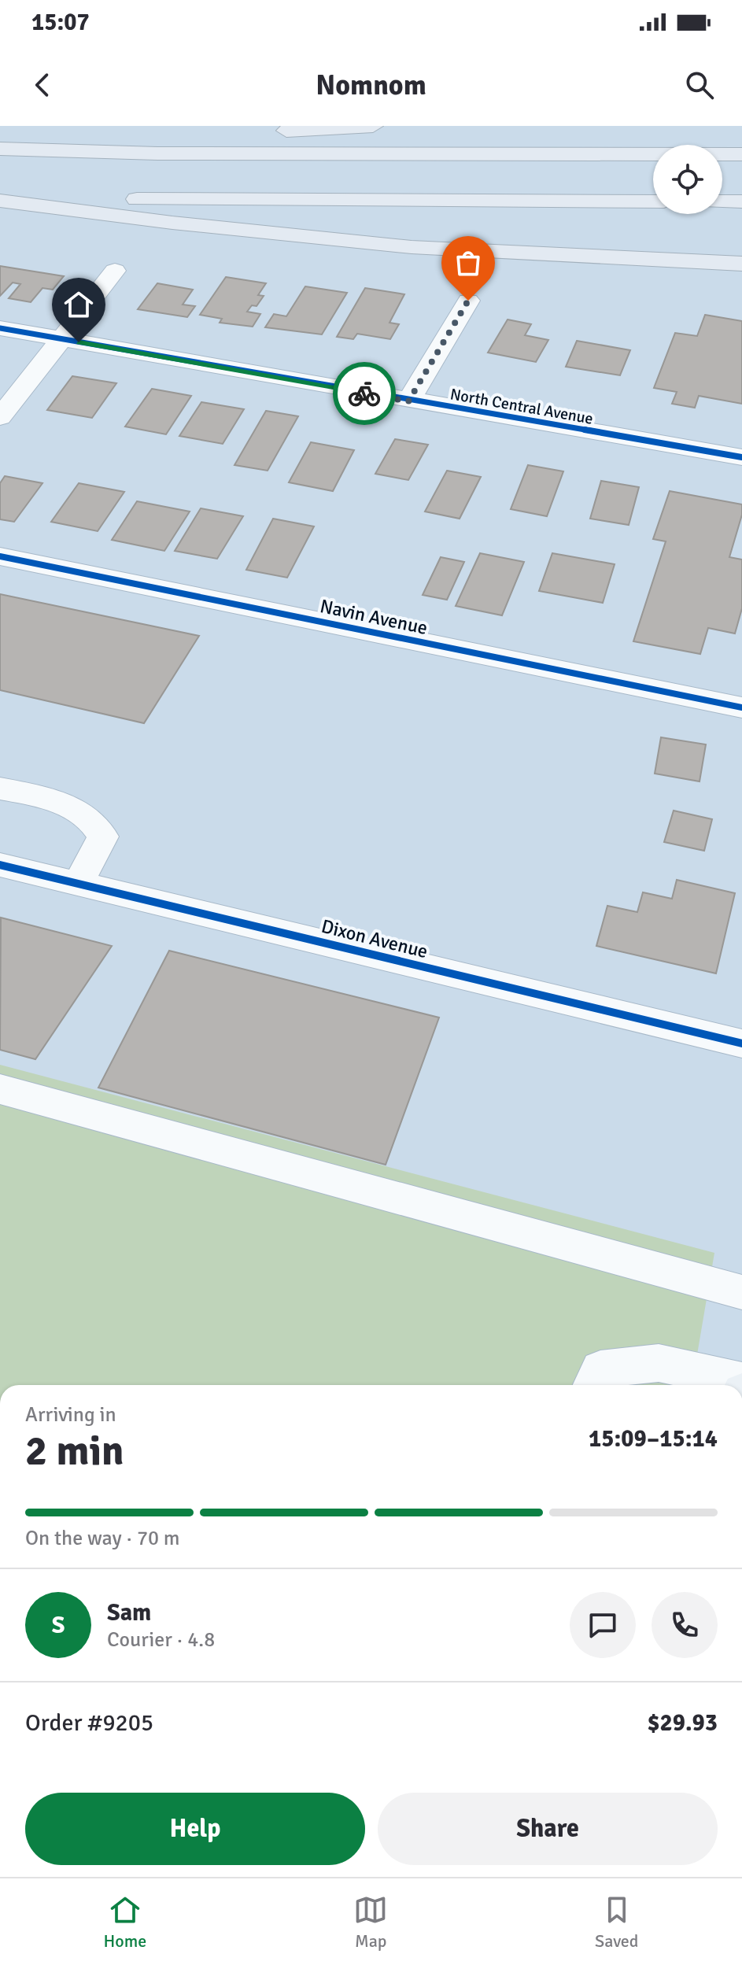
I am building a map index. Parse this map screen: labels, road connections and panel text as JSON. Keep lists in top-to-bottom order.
{
  "streets": {
    "street": ["North Central Avenue", "Navin Avenue", "Dixon Avenue"]
  },
  "page": {
    "status": "15:07",
    "header": "Nomnom",
    "heading": ["2 min", "Arriving in", "15:09–15:14"],
    "panel": [
      "Sam",
      "Courier · 4.8",
      "Order #9205",
      "$29.93"
    ],
    "bar": "On the way · 70 m",
    "round": "S",
    "buttons": ["Help", "Share"],
    "tabs": ["Home", "Map", "Saved"]
  }
}
